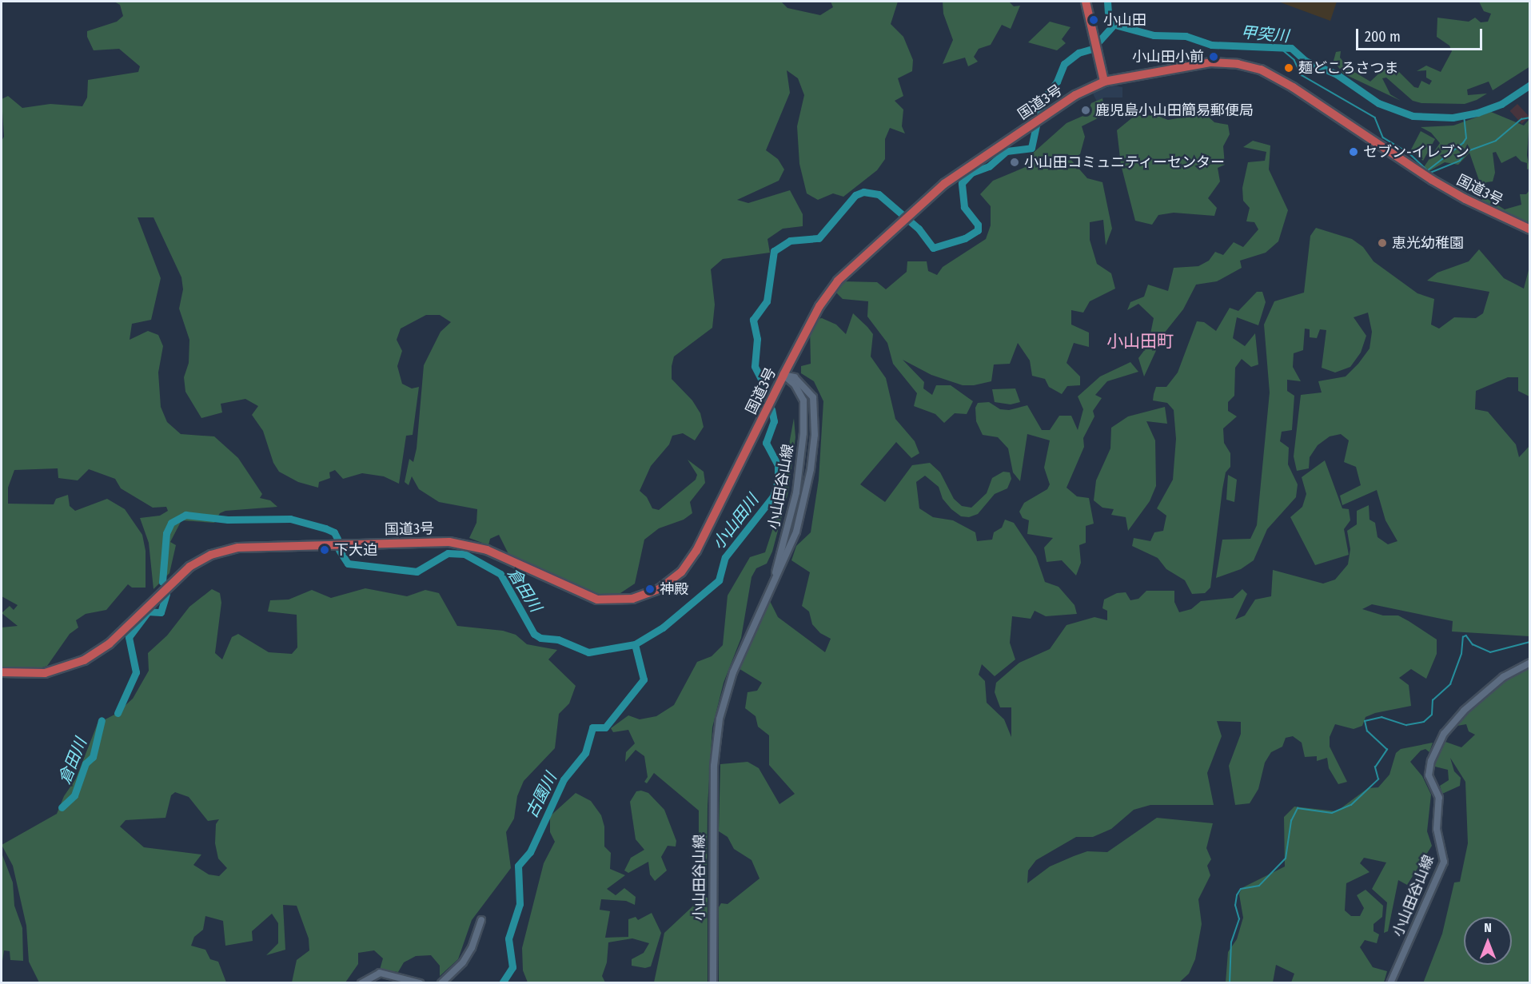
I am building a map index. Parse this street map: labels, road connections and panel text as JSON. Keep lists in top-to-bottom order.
{
  "streets": {
    "highway": ["国道3号"],
    "main road": ["小山田谷山線"]
  },
  "crossings": [
    ["国道3号", "小山田谷山線"]
  ],
  "districts": ["小山田町"],
  "water": [
    "甲突川",
    "小山田川",
    "倉田川",
    "古園川"
  ],
  "places": [
    "小山田",
    "小山田小前",
    "麺どころさつま",
    "鹿児島小山田簡易郵便局",
    "セブン-イレブン",
    "小山田コミュニティーセンター",
    "恵光幼稚園",
    "下大迫",
    "神殿"
  ],
  "scale_bar": "200 m",
  "north": "top"
}
